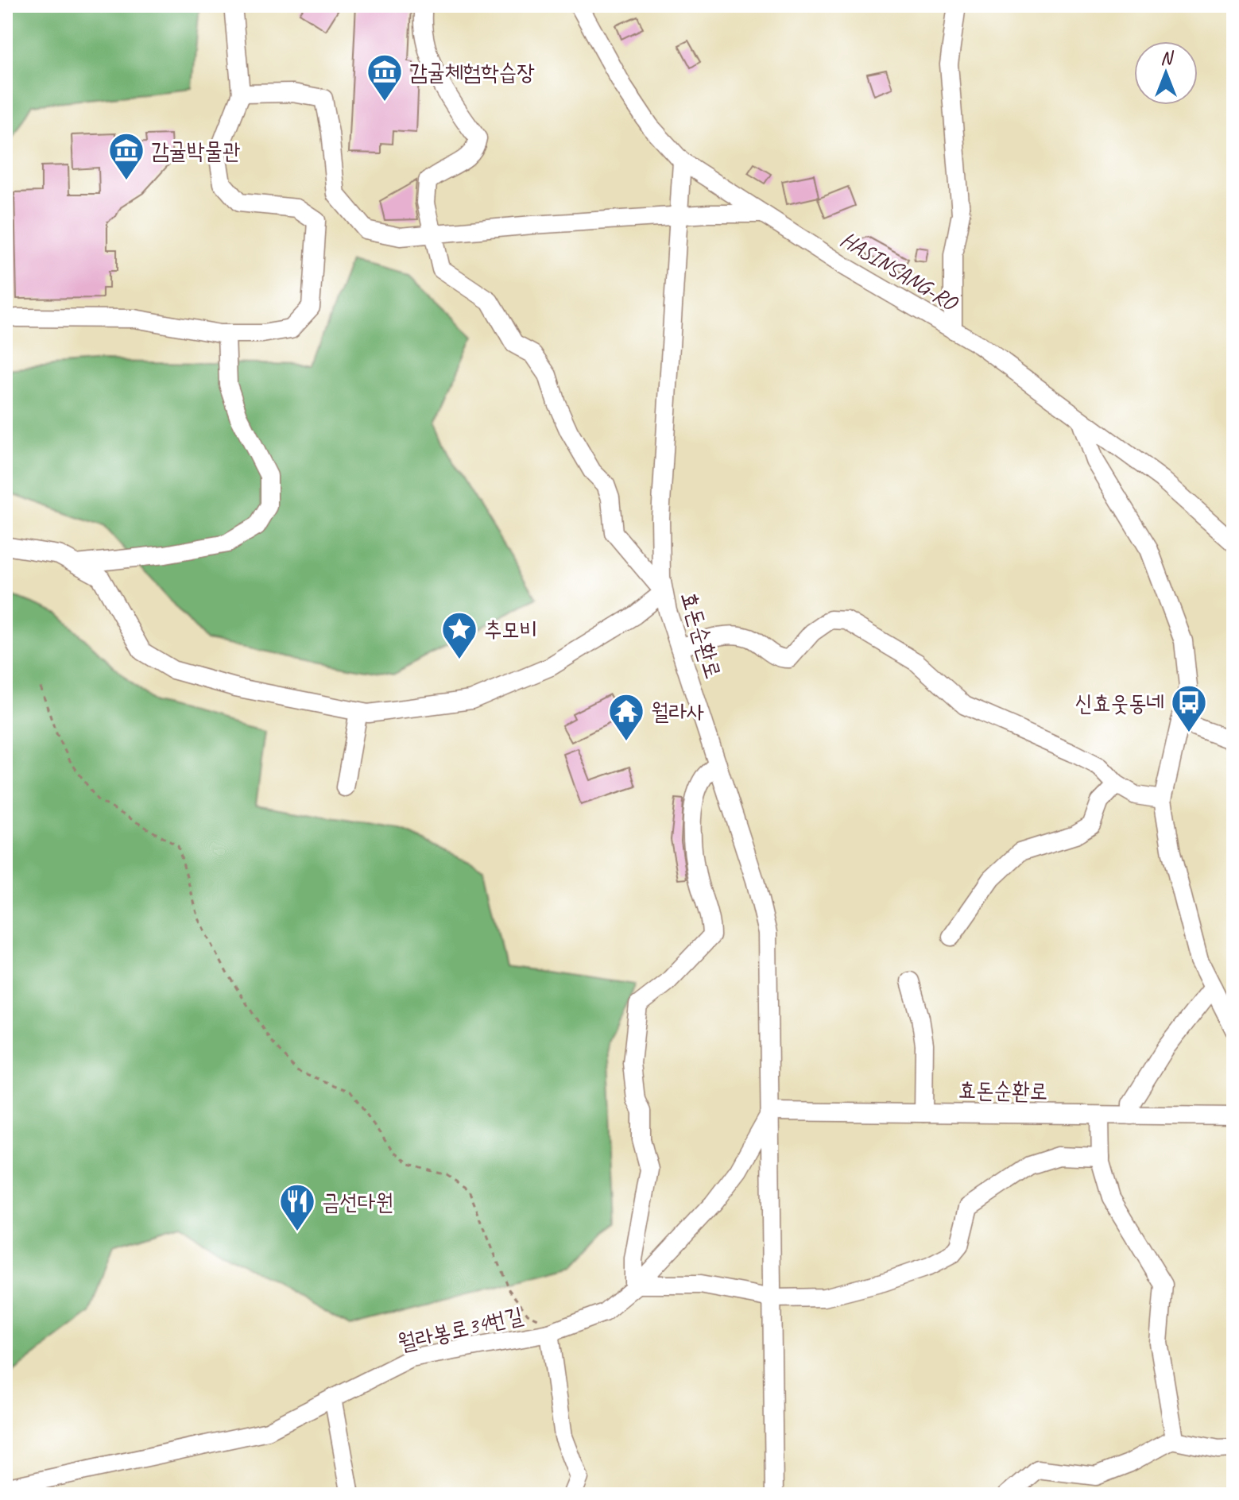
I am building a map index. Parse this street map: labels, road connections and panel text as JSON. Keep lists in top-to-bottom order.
{
  "streets": {
    "street": ["HASINSANG-RO", "효돈순환로", "월라봉로34번길"]
  },
  "crossings": [
    ["HASINSANG-RO", "효돈순환로"],
    ["효돈순환로", "월라봉로34번길"]
  ],
  "places": {
    "museum": ["감귤체험학습장", "감귤박물관"],
    "place": ["추모비"],
    "bus stop": ["신효웃동네"],
    "temple": ["월라사"],
    "restaurant": ["금선다원"]
  },
  "north": "top"
}
